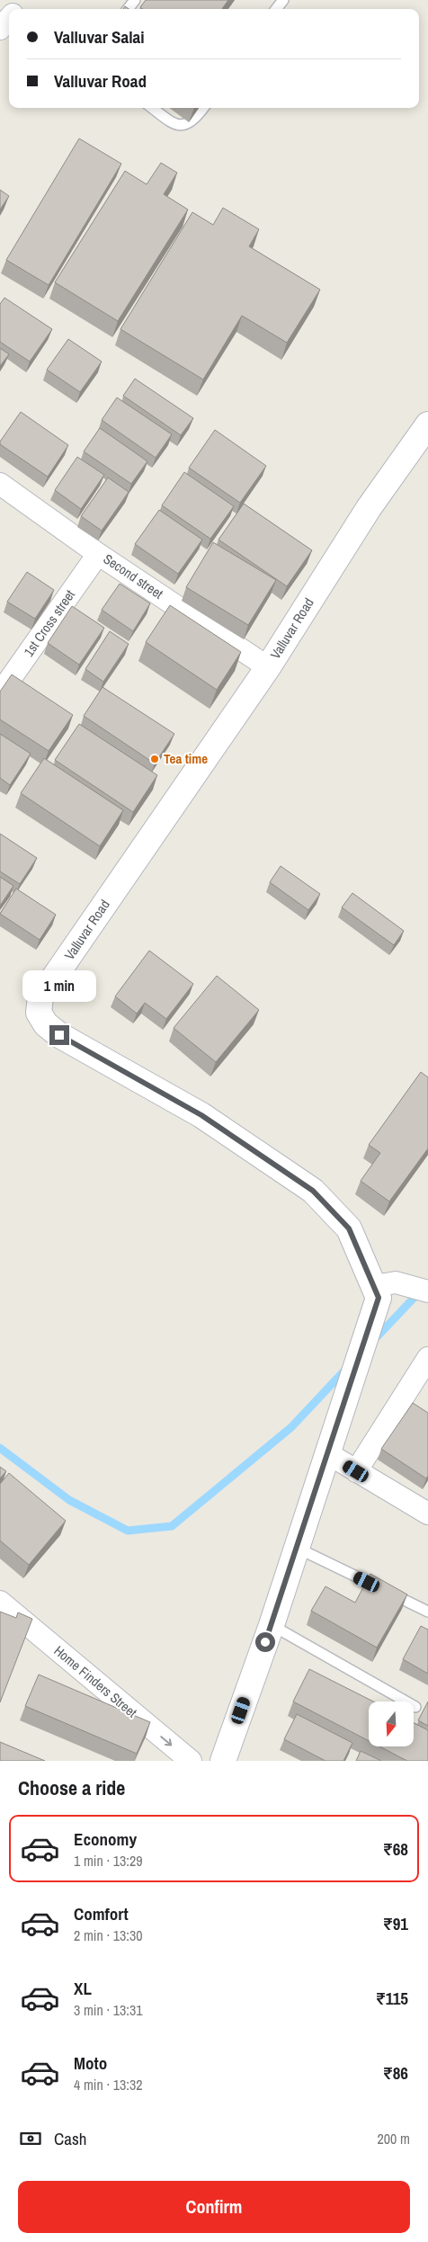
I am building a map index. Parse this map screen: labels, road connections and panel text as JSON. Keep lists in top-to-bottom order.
{
  "streets": {
    "main road": ["Valluvar Road"],
    "street": ["Second street", "1st Cross street", "Home Finders Street"]
  },
  "crossings": [
    ["Second street", "1st Cross street"],
    ["Second street", "Valluvar Road"]
  ],
  "one_way": ["Home Finders Street"],
  "places": ["Tea time"],
  "north": "bottom",
  "page": {
    "banner": ["Valluvar Salai", "Valluvar Road"],
    "bubble": "1 min",
    "heading": "Choose a ride",
    "list": [
      {
        "name": "Economy",
        "note": "1 min · 13:29",
        "value": "₹68"
      },
      {
        "name": "Comfort",
        "note": "2 min · 13:30",
        "value": "₹91"
      },
      {
        "name": "XL",
        "note": "3 min · 13:31",
        "value": "₹115"
      },
      {
        "name": "Moto",
        "note": "4 min · 13:32",
        "value": "₹86"
      }
    ],
    "pay": ["Cash", "200 m"],
    "buttons": "Confirm"
  }
}
